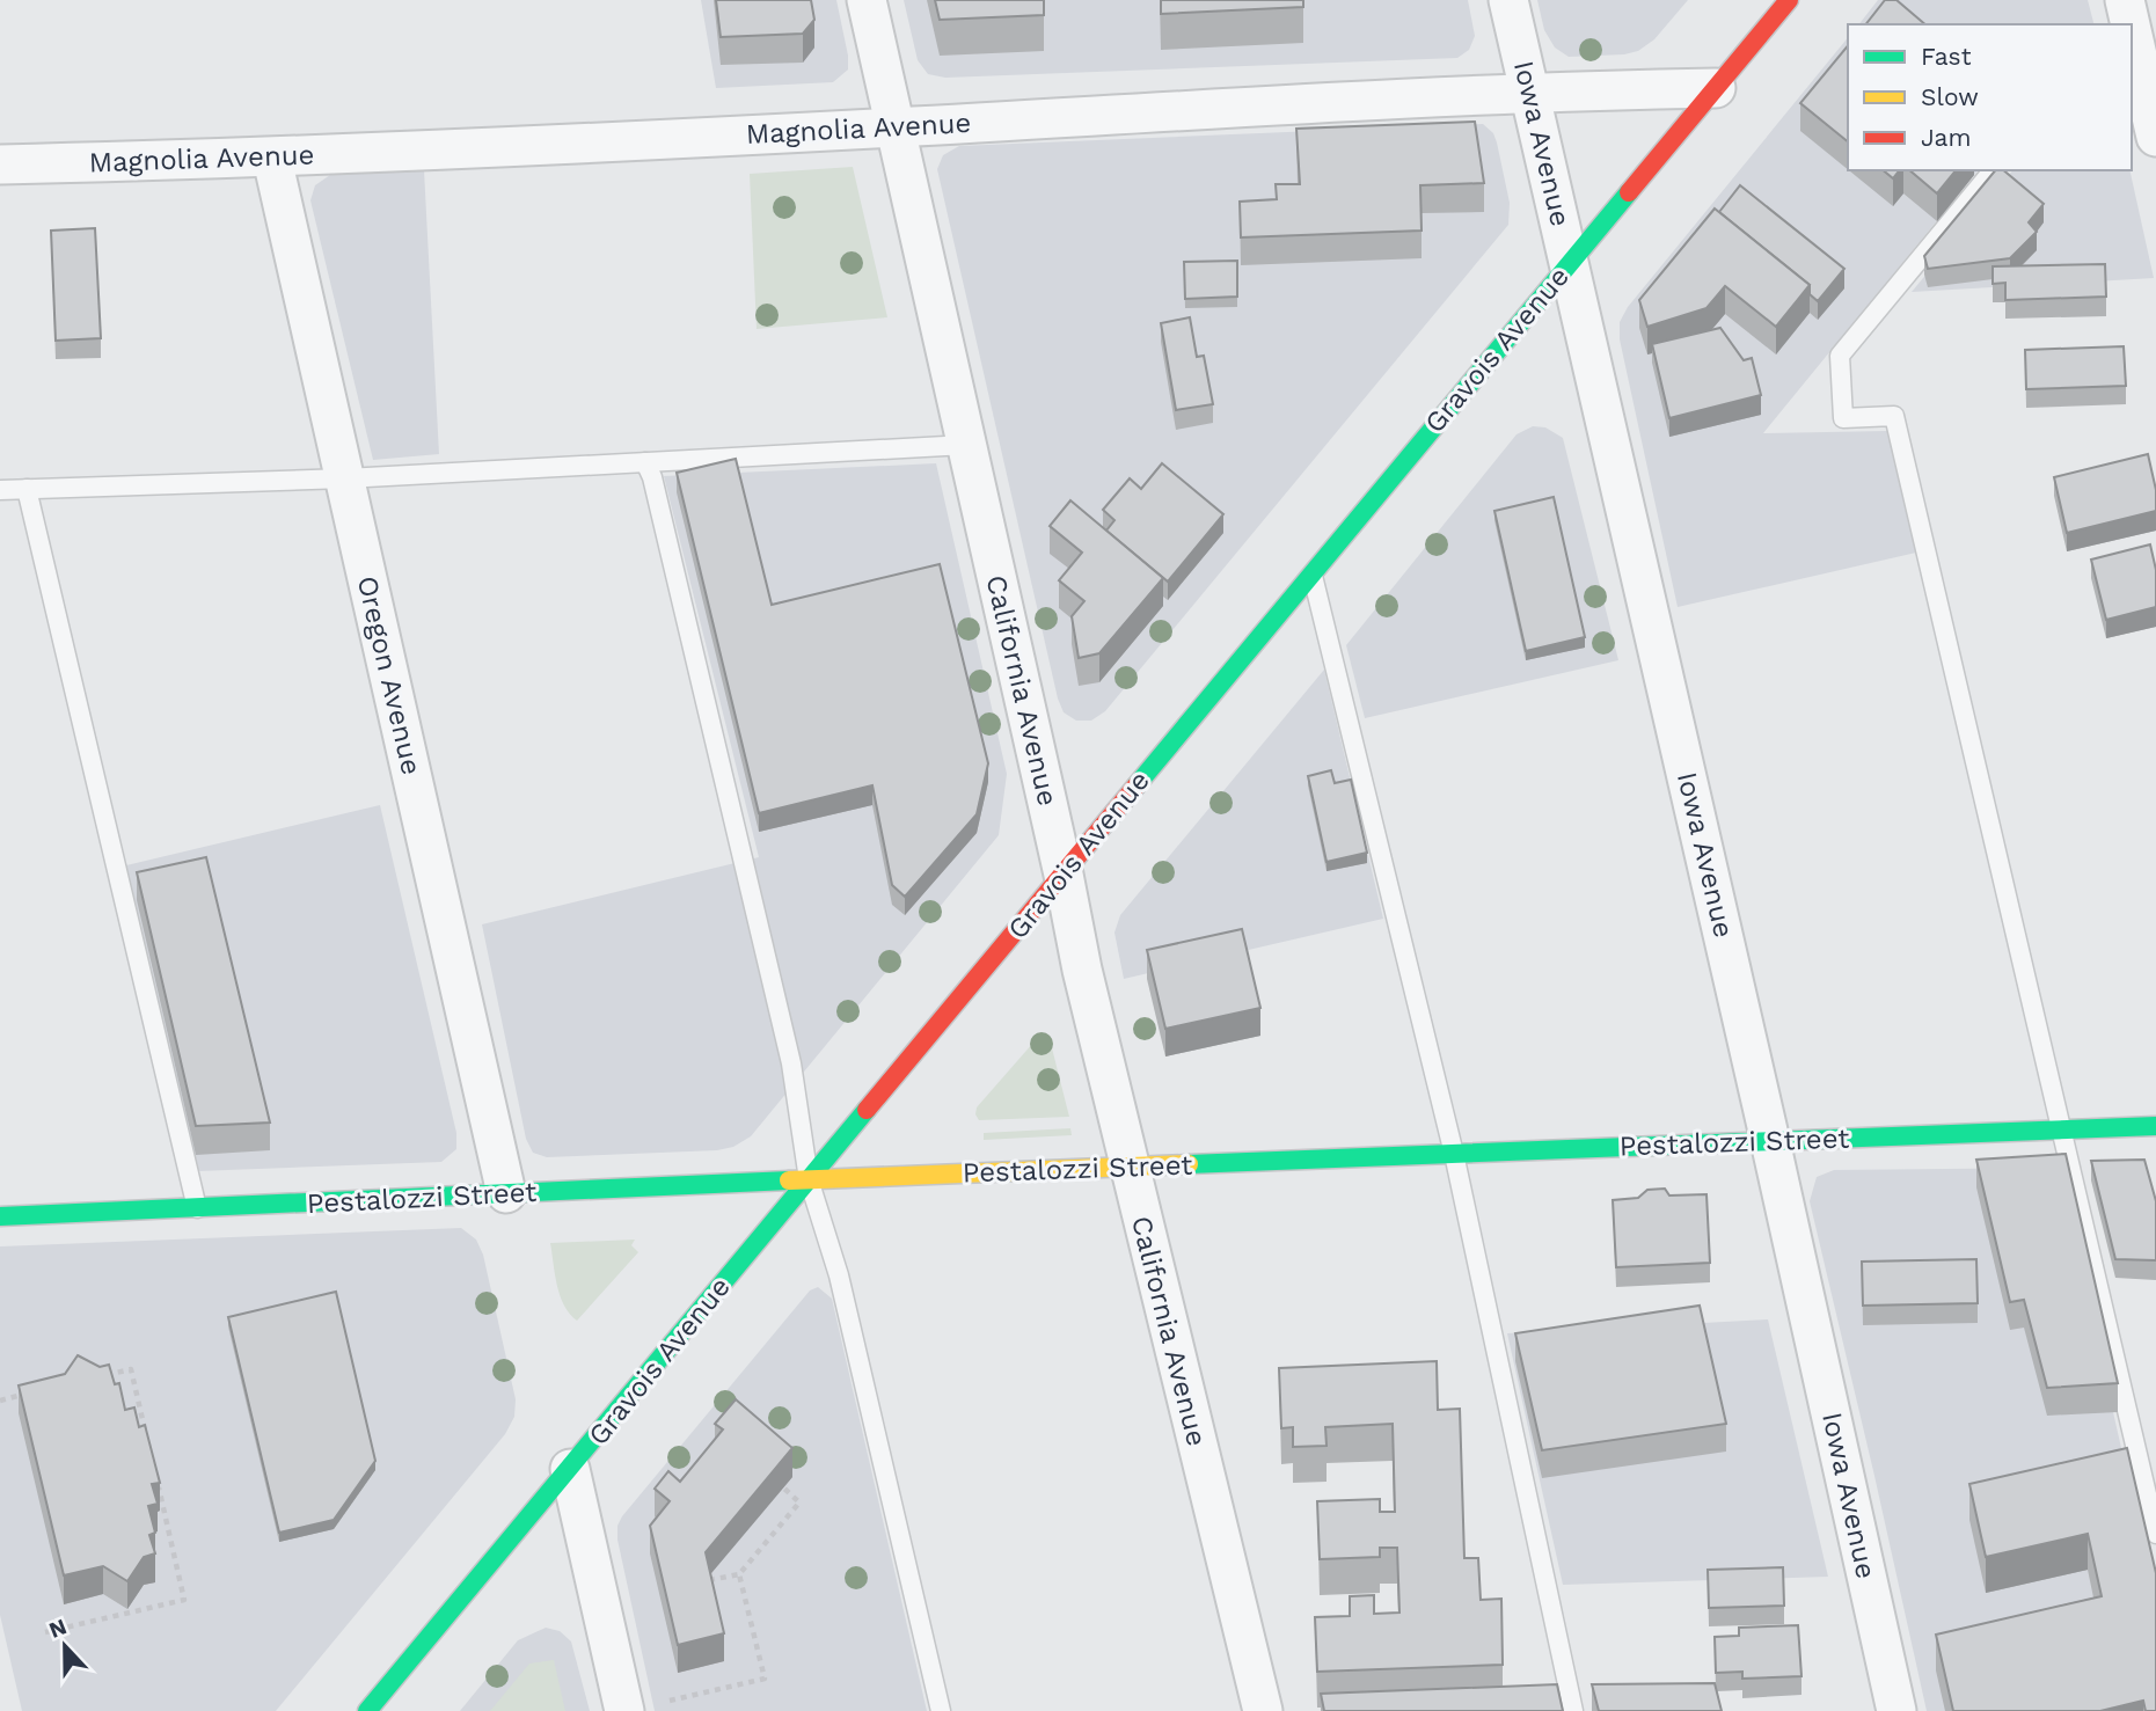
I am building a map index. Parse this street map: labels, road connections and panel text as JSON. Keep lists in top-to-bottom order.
{
  "streets": {
    "main road": ["Gravois Avenue", "Pestalozzi Street"],
    "street": [
      "Magnolia Avenue",
      "Iowa Avenue",
      "Oregon Avenue",
      "California Avenue"
    ]
  },
  "crossings": [
    ["Magnolia Avenue", "Iowa Avenue"],
    ["Magnolia Avenue", "Gravois Avenue"],
    ["Magnolia Avenue", "Oregon Avenue"],
    ["Magnolia Avenue", "California Avenue"],
    ["Iowa Avenue", "Gravois Avenue"],
    ["Iowa Avenue", "Pestalozzi Street"],
    ["Gravois Avenue", "California Avenue"],
    ["Gravois Avenue", "Pestalozzi Street"],
    ["Oregon Avenue", "Pestalozzi Street"],
    ["California Avenue", "Pestalozzi Street"]
  ],
  "legend": ["Fast", "Slow", "Jam"],
  "north": "top"
}
